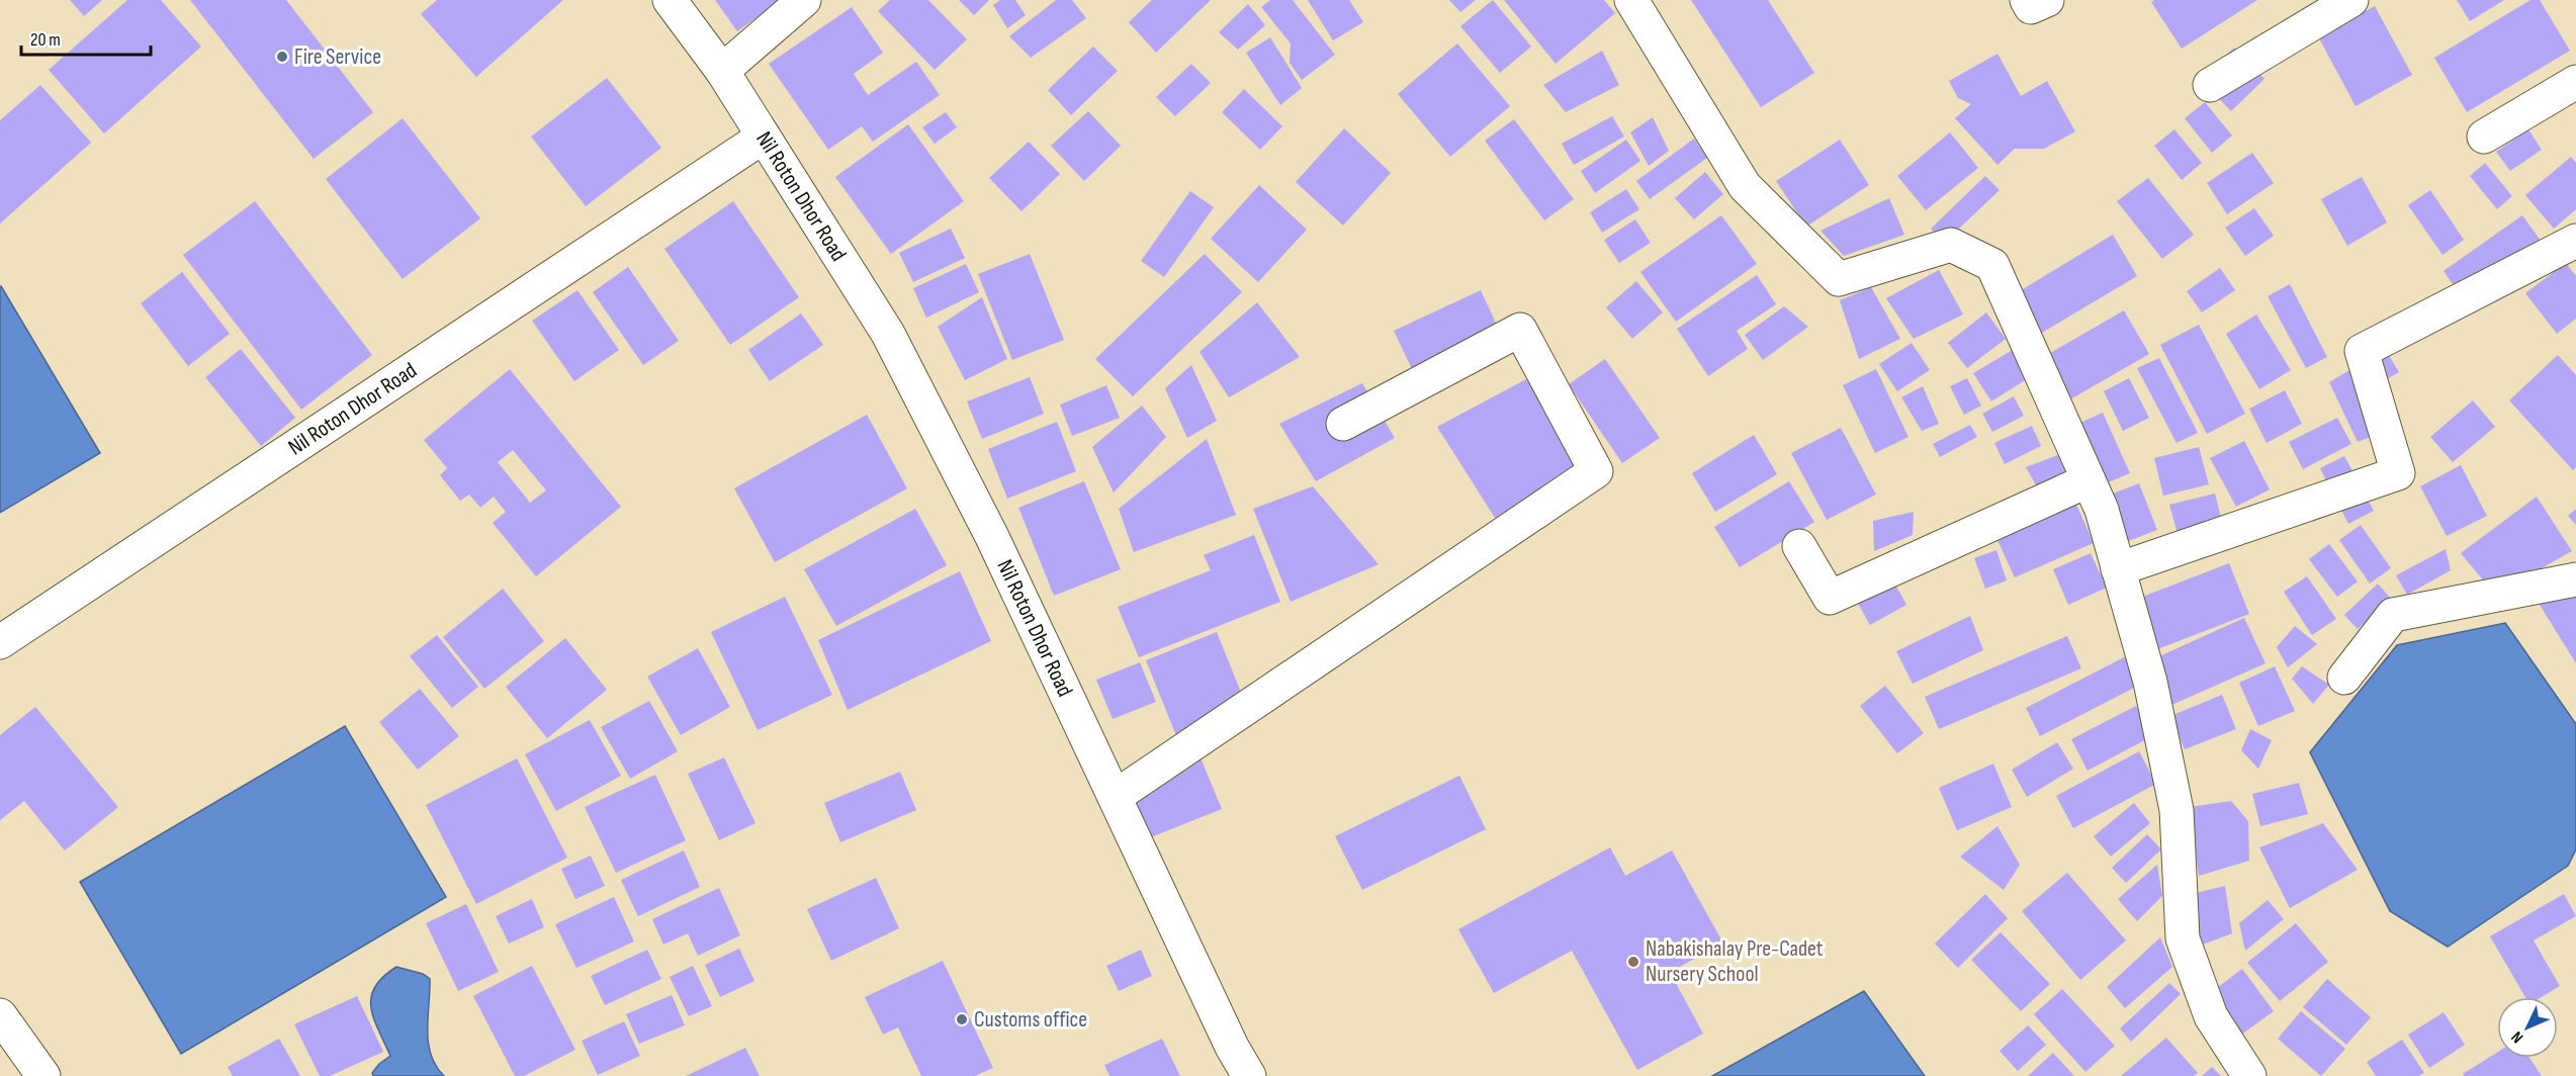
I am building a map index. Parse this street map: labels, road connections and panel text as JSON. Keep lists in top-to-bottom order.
{
  "streets": {
    "street": ["Nil Roton Dhor Road"]
  },
  "places": ["Fire Service", "Nabakishalay Pre-Cadet Nursery School", "Customs office"],
  "scale_bar": "20 m",
  "north": "bottom left"
}
